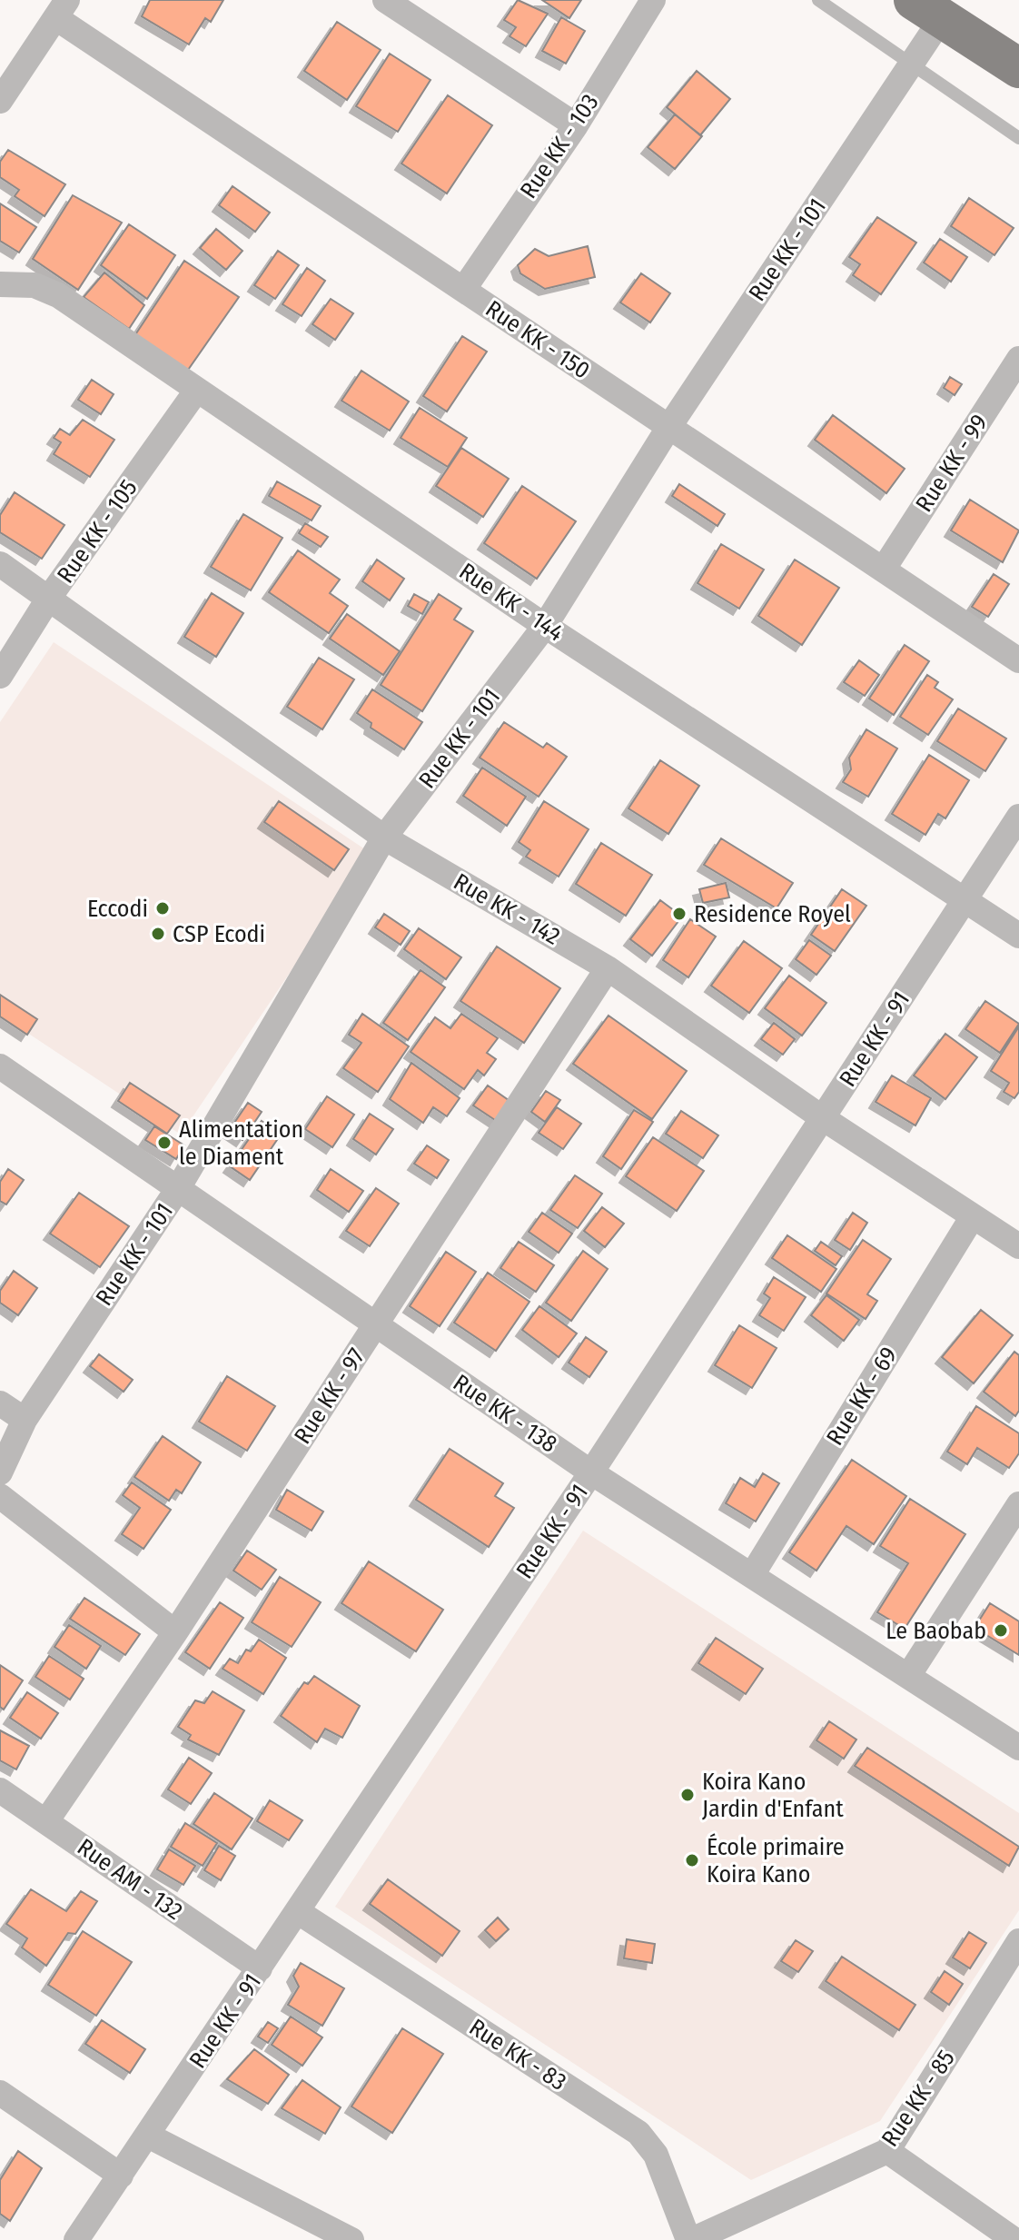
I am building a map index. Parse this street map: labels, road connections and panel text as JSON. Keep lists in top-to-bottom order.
{
  "streets": {
    "street": [
      "Rue KK - 103",
      "Rue KK - 101",
      "Rue KK - 150",
      "Rue KK - 99",
      "Rue KK - 105",
      "Rue KK - 144",
      "Rue KK - 142",
      "Rue KK - 91",
      "Rue KK - 97",
      "Rue KK - 69",
      "Rue KK - 138",
      "Rue AM - 132",
      "Rue KK - 83",
      "Rue KK - 85"
    ]
  },
  "crossings": [
    ["Rue KK - 103", "Rue KK - 150"],
    ["Rue KK - 101", "Rue KK - 150"],
    ["Rue KK - 101", "Rue KK - 144"],
    ["Rue KK - 101", "Rue KK - 142"],
    ["Rue KK - 101", "Rue KK - 138"],
    ["Rue KK - 150", "Rue KK - 99"],
    ["Rue KK - 105", "Rue KK - 144"],
    ["Rue KK - 105", "Rue KK - 142"],
    ["Rue KK - 144", "Rue KK - 91"],
    ["Rue KK - 142", "Rue KK - 91"],
    ["Rue KK - 142", "Rue KK - 97"],
    ["Rue KK - 142", "Rue KK - 69"],
    ["Rue KK - 91", "Rue KK - 138"],
    ["Rue KK - 91", "Rue AM - 132"],
    ["Rue KK - 91", "Rue KK - 83"],
    ["Rue KK - 97", "Rue KK - 138"],
    ["Rue KK - 97", "Rue AM - 132"],
    ["Rue KK - 69", "Rue KK - 138"],
    ["Rue KK - 83", "Rue KK - 85"]
  ],
  "places": [
    "Eccodi",
    "Residence Royel",
    "CSP Ecodi",
    "Alimentation le Diament",
    "Le Baobab",
    "Koira Kano Jardin d'Enfant",
    "École primaire Koira Kano"
  ]
}
